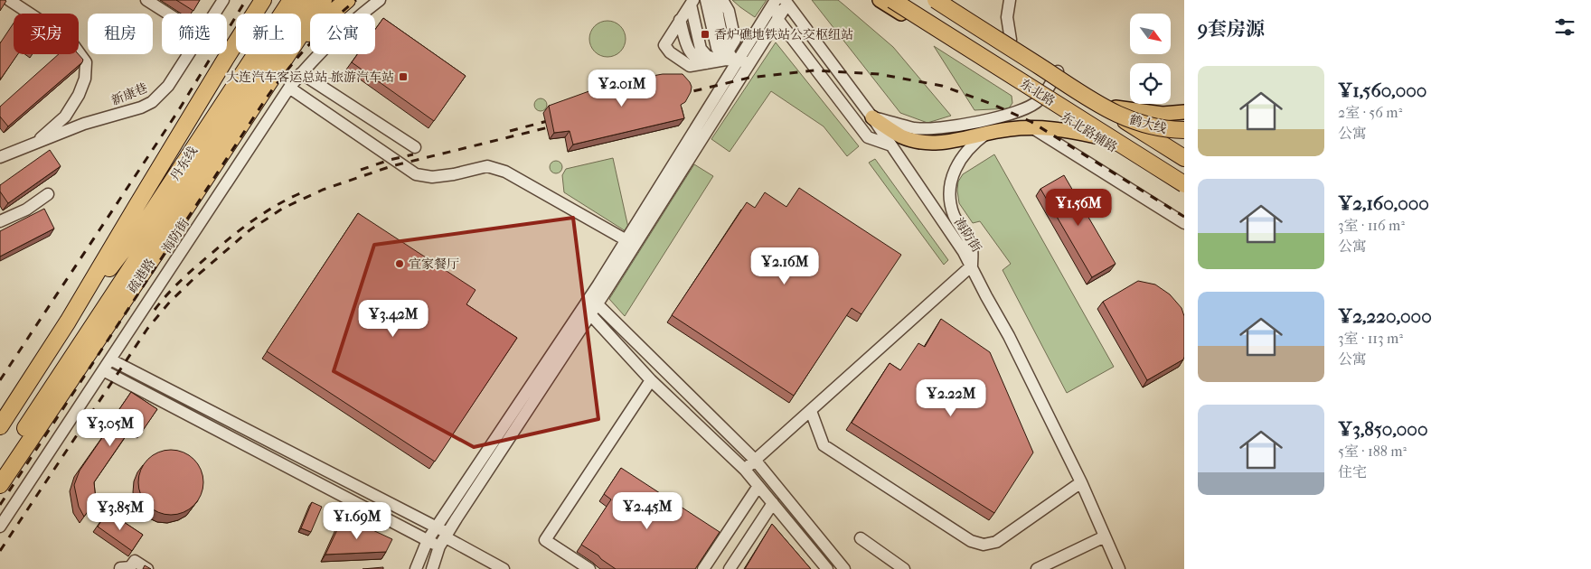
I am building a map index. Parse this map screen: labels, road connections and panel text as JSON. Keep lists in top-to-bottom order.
{
  "streets": {
    "highway": [
      "东北路",
      "鹤大线",
      "丹东线",
      "疏港路"
    ],
    "main road": ["东北路辅路"],
    "street": ["新康巷", "海防街"]
  },
  "crossings": [
    ["东北路", "鹤大线"],
    ["东北路", "东北路辅路"]
  ],
  "places": {
    "transit": ["香炉礁地铁站公交枢纽站", "大连汽车客运总站-旅游汽车站"],
    "other": ["宜家餐厅"]
  },
  "north": "bottom right",
  "page": {
    "heading": "9套房源",
    "chip": [
      "买房",
      "租房",
      "筛选",
      "新上",
      "公寓"
    ],
    "list": [
      {
        "name": "¥1,560,000",
        "note": "2室 · 56 m² · 公寓"
      },
      {
        "name": "¥2,160,000",
        "note": "3室 · 116 m² · 公寓"
      },
      {
        "name": "¥2,220,000",
        "note": "3室 · 113 m² · 公寓"
      },
      {
        "name": "¥3,850,000",
        "note": "5室 · 188 m² · 住宅"
      }
    ],
    "price": [
      "¥2.01M",
      "¥1.56M",
      "¥2.16M",
      "¥3.42M",
      "¥2.22M",
      "¥3.05M",
      "¥2.45M",
      "¥3.85M",
      "¥1.69M"
    ]
  }
}
